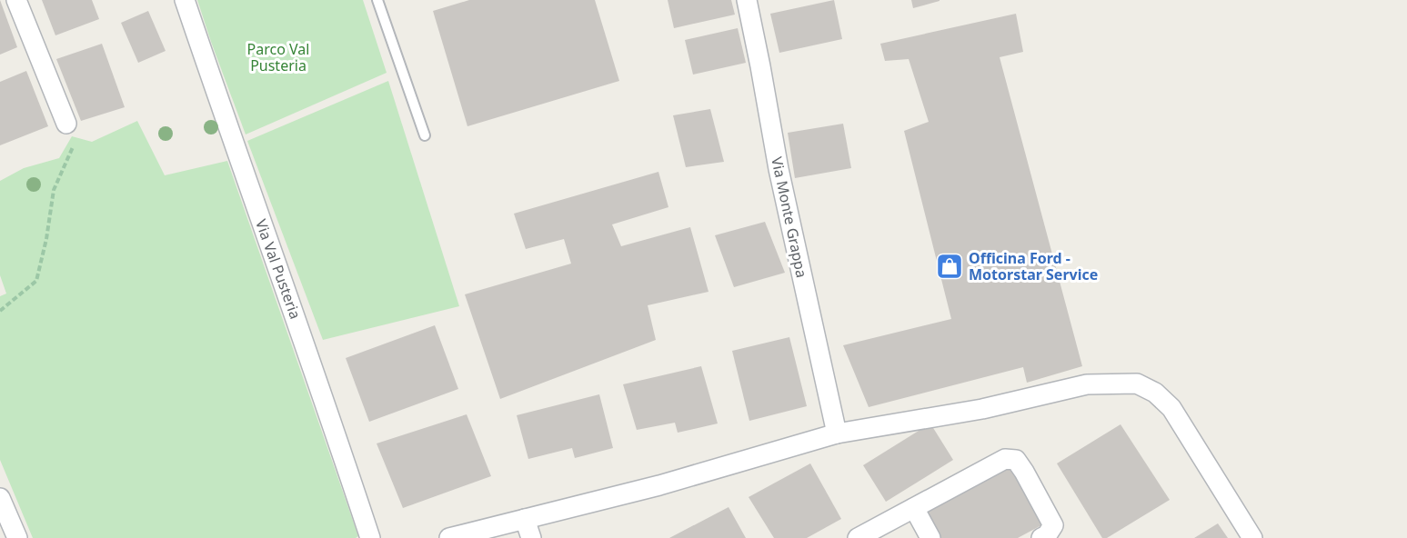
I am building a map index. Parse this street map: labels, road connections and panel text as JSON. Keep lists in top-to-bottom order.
{
  "streets": {
    "street": ["Via Monte Grappa", "Via Val Pusteria"]
  },
  "parks": ["Parco Val Pusteria"],
  "places": {
    "shop": ["Officina Ford - Motorstar Service"]
  }
}
